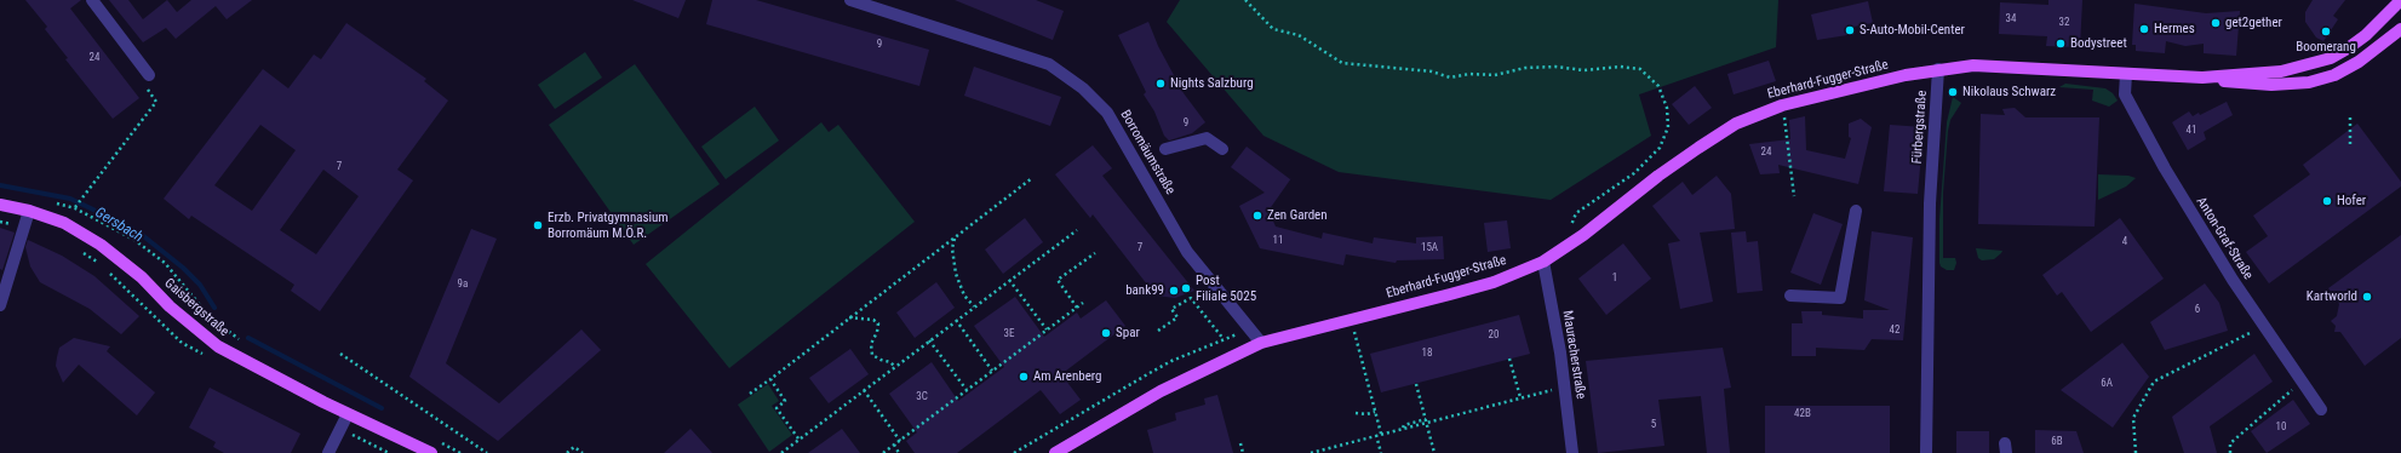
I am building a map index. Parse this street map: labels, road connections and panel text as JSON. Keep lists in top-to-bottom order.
{
  "streets": {
    "main road": ["Eberhard-Fugger-Straße", "Gaisbergstraße"],
    "street": [
      "Fürbergstraße",
      "Borromäumstraße",
      "Anton-Graf-Straße",
      "Mauracherstraße"
    ]
  },
  "crossings": [
    ["Eberhard-Fugger-Straße", "Fürbergstraße"],
    ["Eberhard-Fugger-Straße", "Borromäumstraße"],
    ["Eberhard-Fugger-Straße", "Mauracherstraße"]
  ],
  "water": ["Gersbach"],
  "places": [
    "get2gether",
    "Hermes",
    "S-Auto-Mobil-Center",
    "Boomerang",
    "Bodystreet",
    "Nights Salzburg",
    "Nikolaus Schwarz",
    "Hofer",
    "Zen Garden",
    "Erzb. Privatgymnasium Borromäum M.Ö.R.",
    "Post Filiale 5025",
    "bank99",
    "Kartworld",
    "Spar",
    "Am Arenberg"
  ],
  "house_numbers": [
    "34",
    "32",
    "9",
    "24",
    "9",
    "41",
    "24",
    "7",
    "11",
    "4",
    "7",
    "15A",
    "1",
    "9a",
    "6",
    "42",
    "3E",
    "20",
    "18",
    "6A",
    "3C",
    "42B",
    "5",
    "10",
    "6B"
  ]
}
